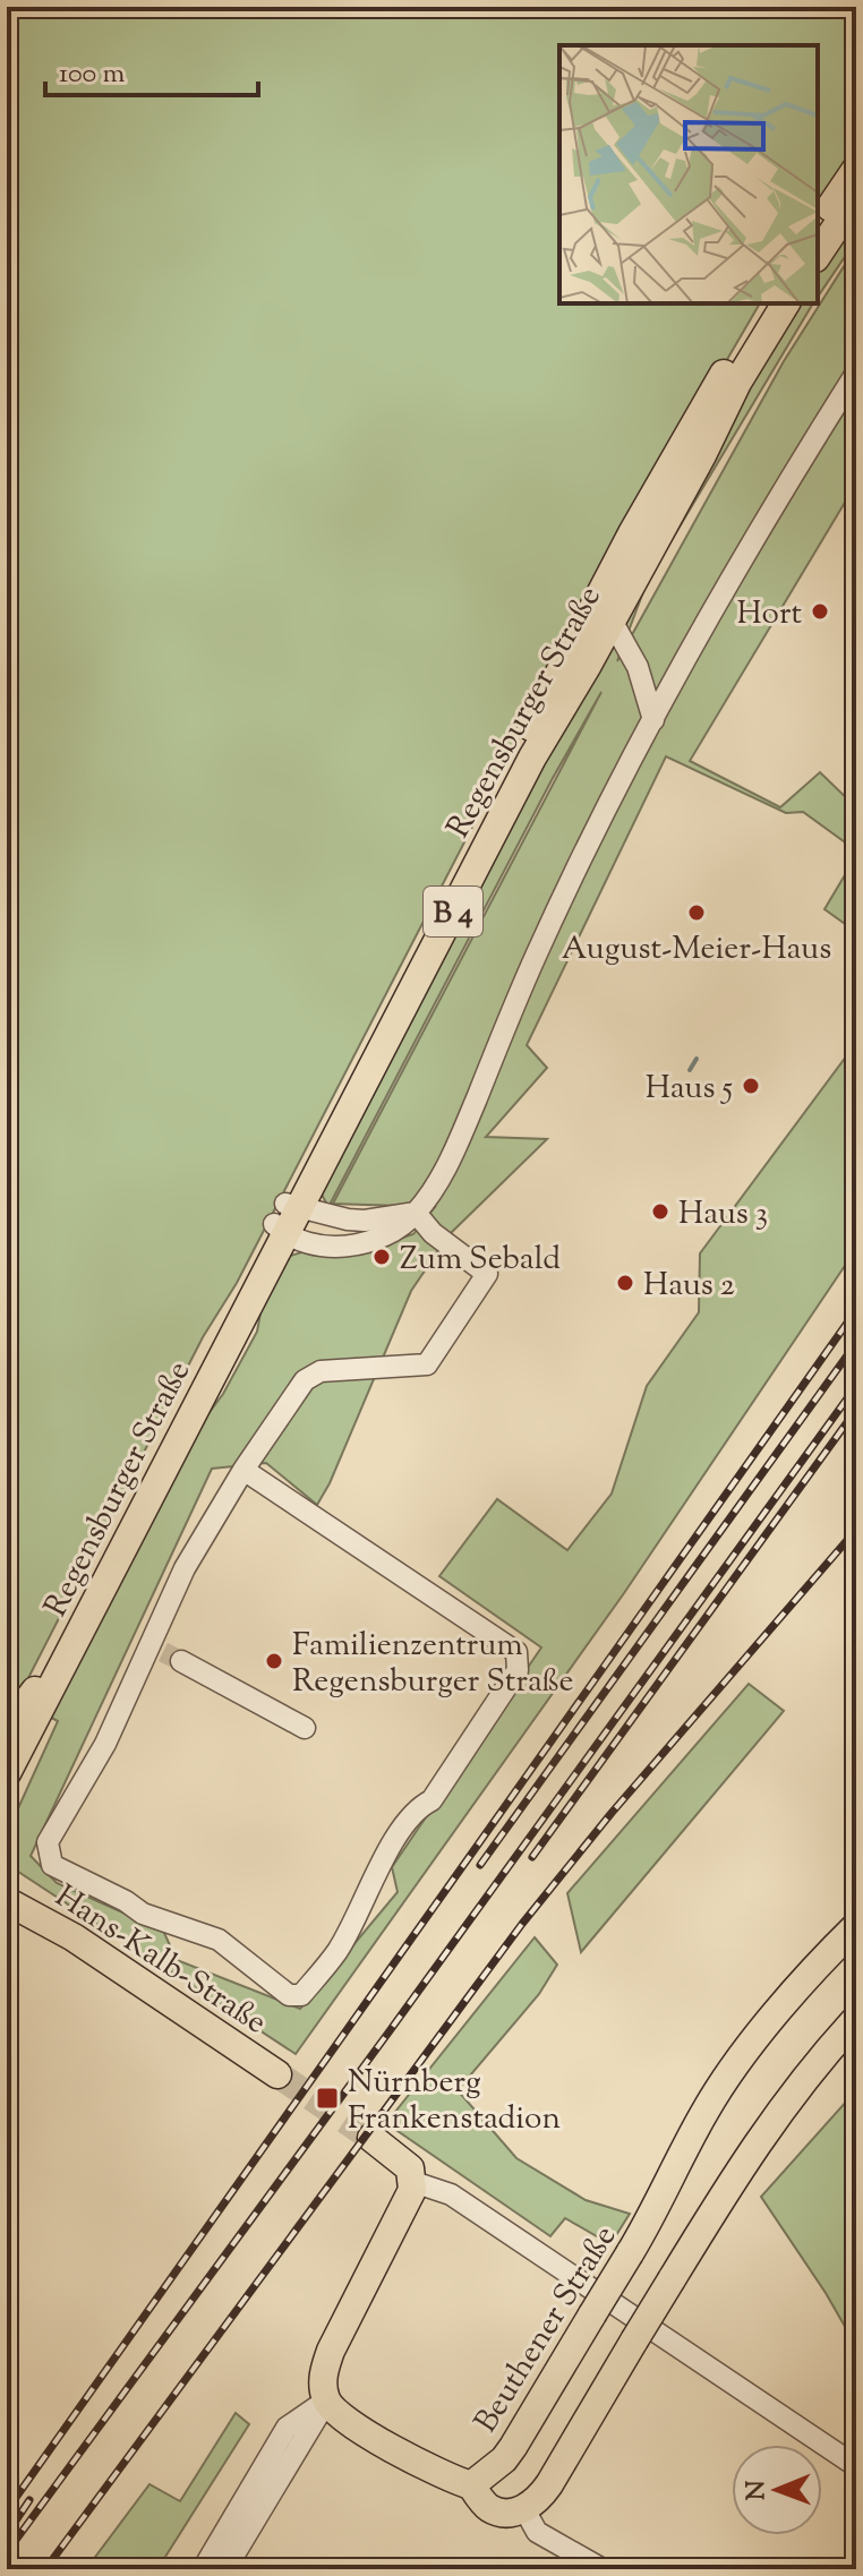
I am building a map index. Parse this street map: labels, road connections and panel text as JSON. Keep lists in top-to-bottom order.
{
  "streets": {
    "main road": [
      "Regensburger Straße",
      "B 4",
      "Hans-Kalb-Straße",
      "Beuthener Straße"
    ]
  },
  "places": {
    "other": [
      "Hort",
      "August-Meier-Haus",
      "Haus 5",
      "Haus 3",
      "Zum Sebald",
      "Haus 2",
      "Familienzentrum Regensburger Straße"
    ],
    "transit": ["Nürnberg Frankenstadion"]
  },
  "scale_bar": "100 m",
  "north": "left"
}
